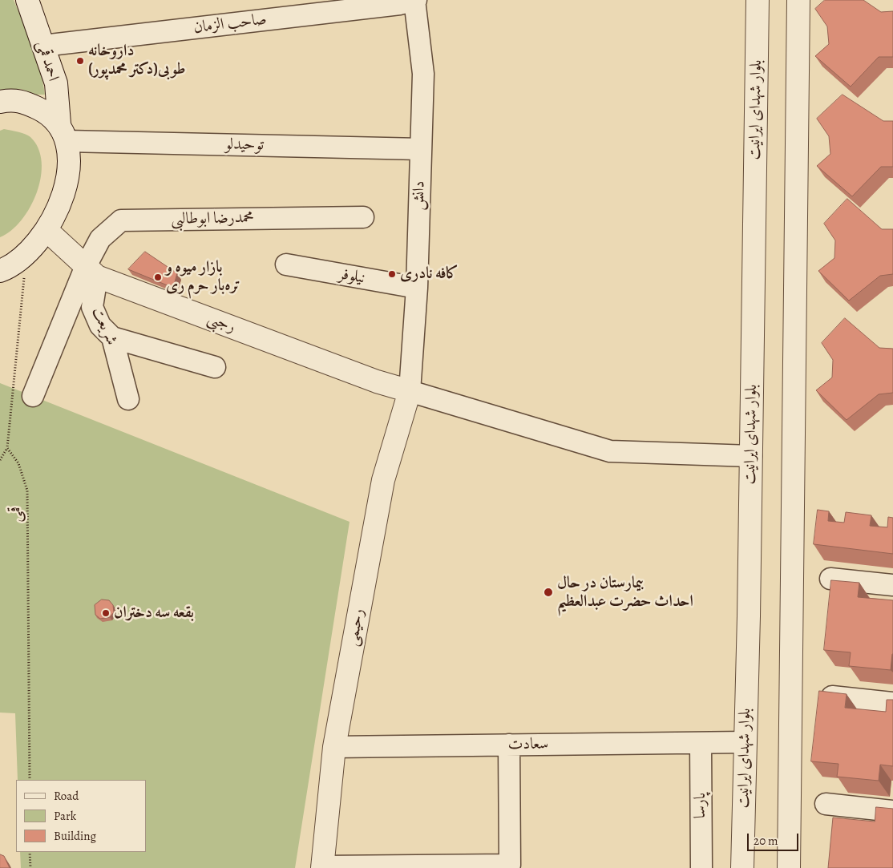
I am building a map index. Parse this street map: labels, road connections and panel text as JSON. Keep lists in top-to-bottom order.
{
  "streets": {
    "street": [
      "صاحب الزمان",
      "احمد قمی",
      "بلوار شهدای ایرانیت",
      "توحیدلو",
      "دانش",
      "محمدرضا ابوطالبی",
      "نیلوفر",
      "رجبی",
      "شریعت",
      "رحیمی",
      "سعادت",
      "پارسا"
    ],
    "path": ["قمی"]
  },
  "crossings": [
    ["صاحب الزمان", "احمد قمی"],
    ["صاحب الزمان", "دانش"],
    ["احمد قمی", "توحیدلو"],
    ["احمد قمی", "رجبی"],
    ["بلوار شهدای ایرانیت", "سعادت"],
    ["توحیدلو", "دانش"],
    ["دانش", "نیلوفر"],
    ["دانش", "رجبی"],
    ["دانش", "رحیمی"],
    ["محمدرضا ابوطالبی", "رجبی"],
    ["محمدرضا ابوطالبی", "شریعت"],
    ["رجبی", "شریعت"],
    ["رجبی", "رحیمی"],
    ["رحیمی", "سعادت"],
    ["سعادت", "پارسا"]
  ],
  "places": [
    "داروخانه طوبی(دکتر محمدپور)",
    "کافه نادری",
    "بازار میوه و تره‌بار حرم ری",
    "بیمارستان در حال احداث حضرت عبدالعظیم",
    "بقعه سه دختران"
  ],
  "legend": ["Road", "Park", "Building"],
  "scale_bar": "20 m"
}
